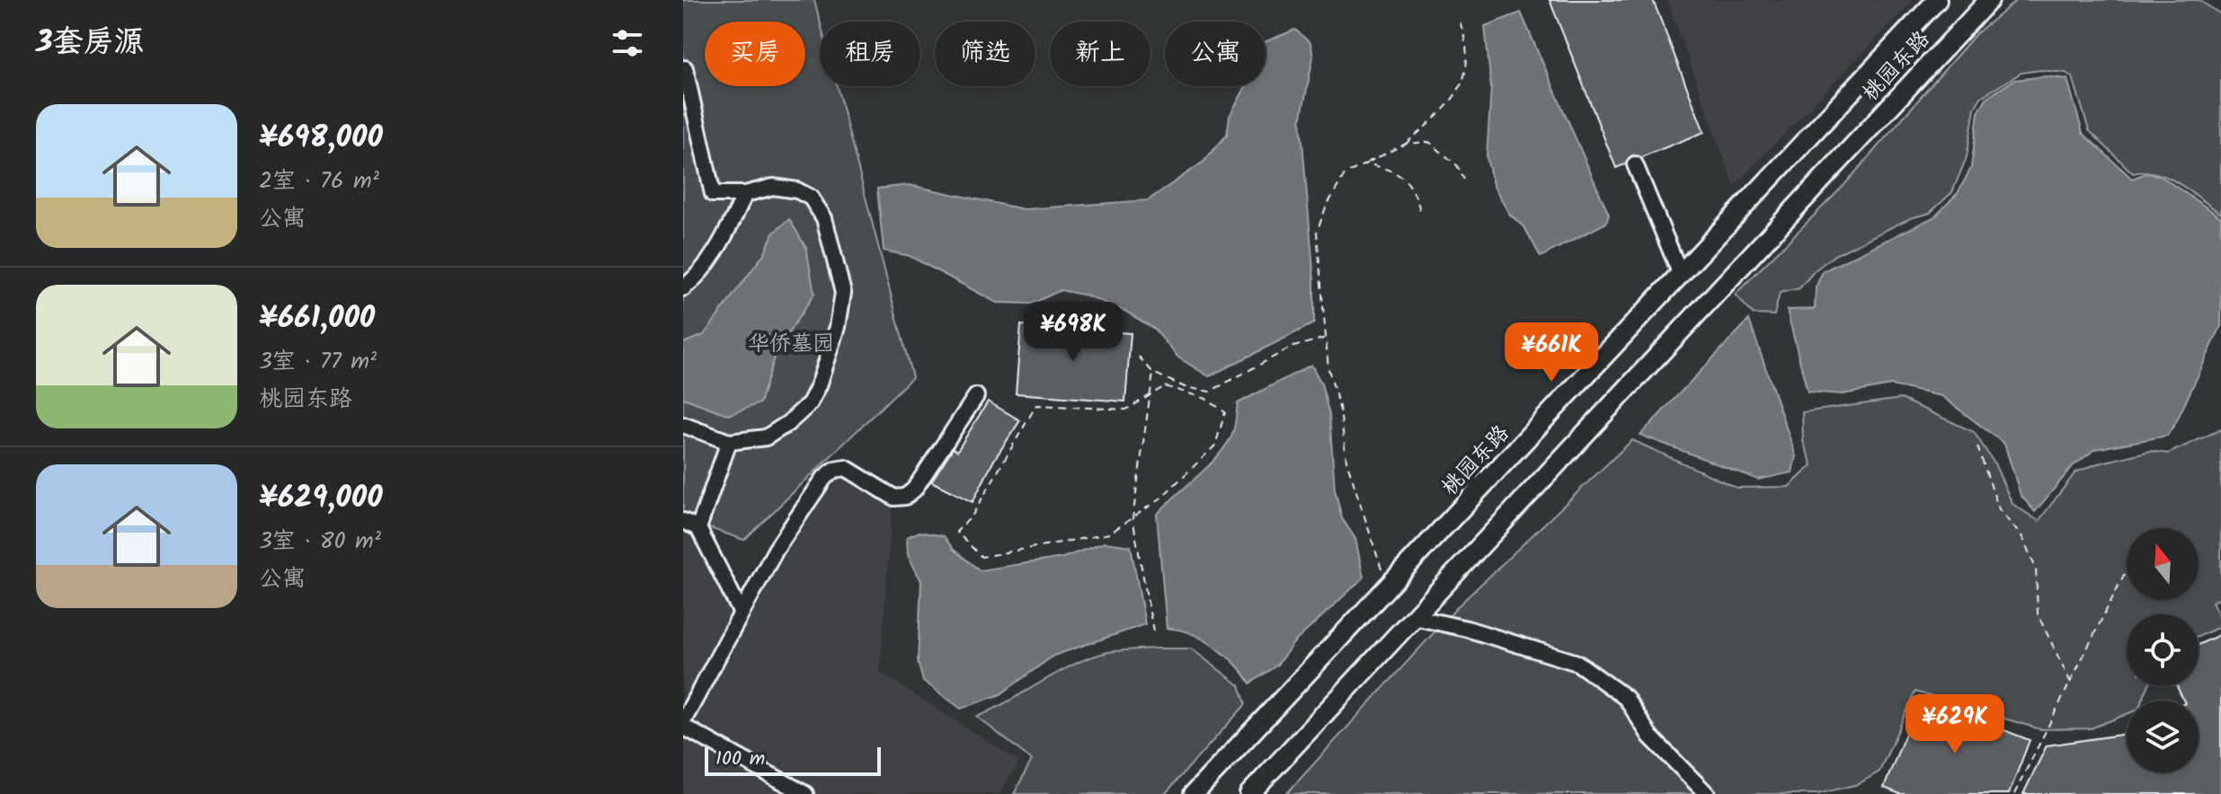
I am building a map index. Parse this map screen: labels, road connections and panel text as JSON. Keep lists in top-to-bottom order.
{
  "streets": {
    "main road": ["桃园东路"]
  },
  "parks": ["华侨墓园"],
  "scale_bar": "100 m",
  "north": "top",
  "page": {
    "heading": "3套房源",
    "chip": [
      "买房",
      "租房",
      "筛选",
      "新上",
      "公寓"
    ],
    "list": [
      {
        "name": "¥698,000",
        "note": "2室 · 76 m² · 公寓"
      },
      {
        "name": "¥661,000",
        "note": "3室 · 77 m² · 桃园东路"
      },
      {
        "name": "¥629,000",
        "note": "3室 · 80 m² · 公寓"
      }
    ],
    "price": ["¥698K", "¥661K", "¥629K"],
    "scale": "100 m"
  }
}
